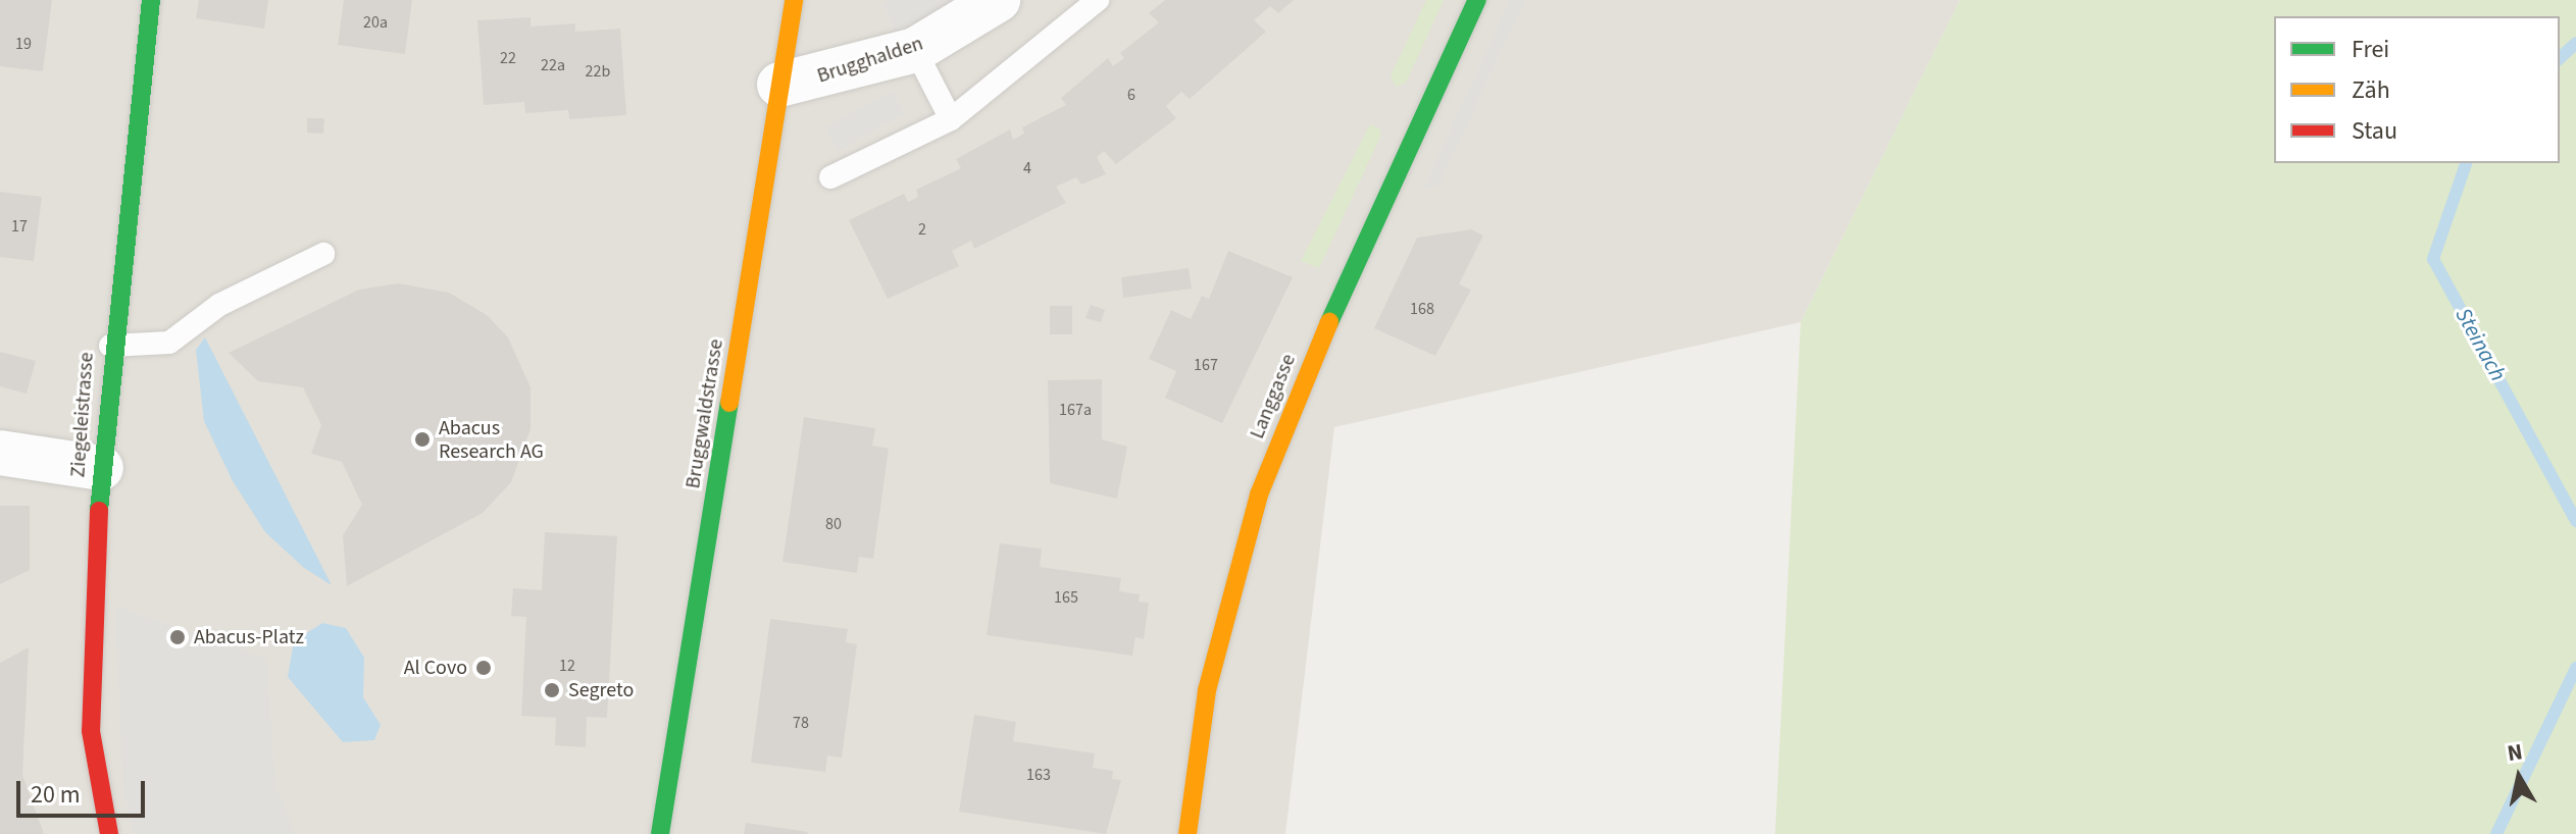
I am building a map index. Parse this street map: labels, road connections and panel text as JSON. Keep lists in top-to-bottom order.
{
  "streets": {
    "street": [
      "Brugghalden",
      "Langgasse",
      "Bruggwaldstrasse",
      "Ziegeleistrasse"
    ]
  },
  "crossings": [
    ["Brugghalden", "Bruggwaldstrasse"]
  ],
  "water": ["Steinach"],
  "places": [
    "Abacus Research AG",
    "Abacus-Platz",
    "Al Covo",
    "Segreto"
  ],
  "house_numbers": [
    "20a",
    "19",
    "22",
    "22a",
    "22b",
    "6",
    "4",
    "17",
    "2",
    "168",
    "167",
    "167a",
    "80",
    "165",
    "12",
    "78",
    "163"
  ],
  "legend": ["Frei", "Zäh", "Stau"],
  "scale_bar": "20 m",
  "north": "top"
}
